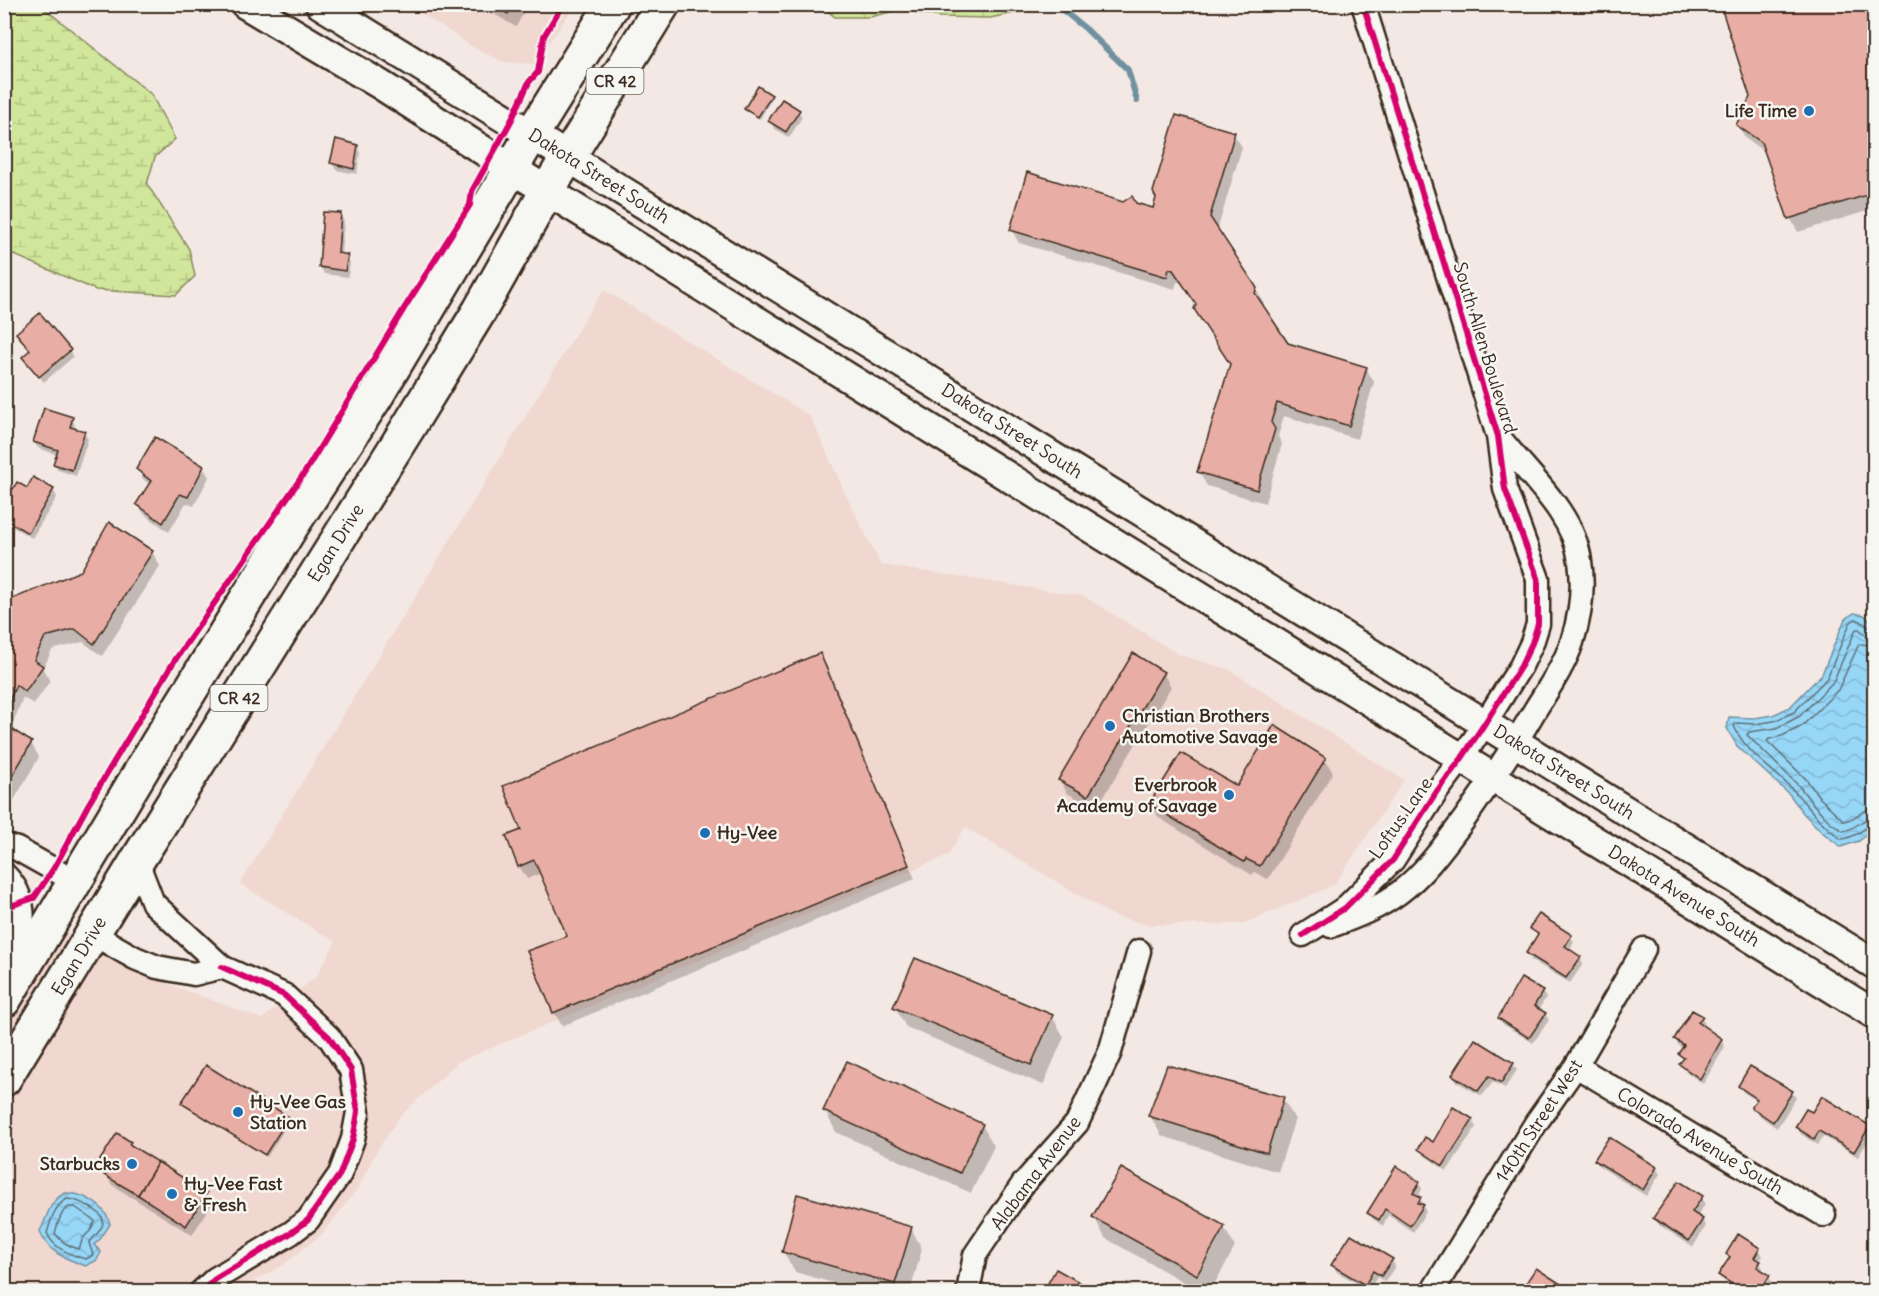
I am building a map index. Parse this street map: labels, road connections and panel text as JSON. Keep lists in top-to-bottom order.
{
  "streets": {
    "highway": ["CR 42", "Egan Drive"],
    "main road": ["Dakota Street South", "Dakota Avenue South"],
    "street": [
      "South Allen Boulevard",
      "Loftus Lane",
      "140th Street West",
      "Colorado Avenue South",
      "Alabama Avenue"
    ]
  },
  "crossings": [
    ["CR 42", "Dakota Street South"],
    ["Dakota Street South", "South Allen Boulevard"],
    ["Dakota Street South", "Egan Drive"],
    ["South Allen Boulevard", "Loftus Lane"],
    ["South Allen Boulevard", "Dakota Avenue South"],
    ["Loftus Lane", "Dakota Avenue South"],
    ["140th Street West", "Colorado Avenue South"]
  ],
  "places": [
    "Life Time",
    "Christian Brothers Automotive Savage",
    "Everbrook Academy of Savage",
    "Hy-Vee",
    "Hy-Vee Gas Station",
    "Starbucks",
    "Hy-Vee Fast & Fresh"
  ]
}
